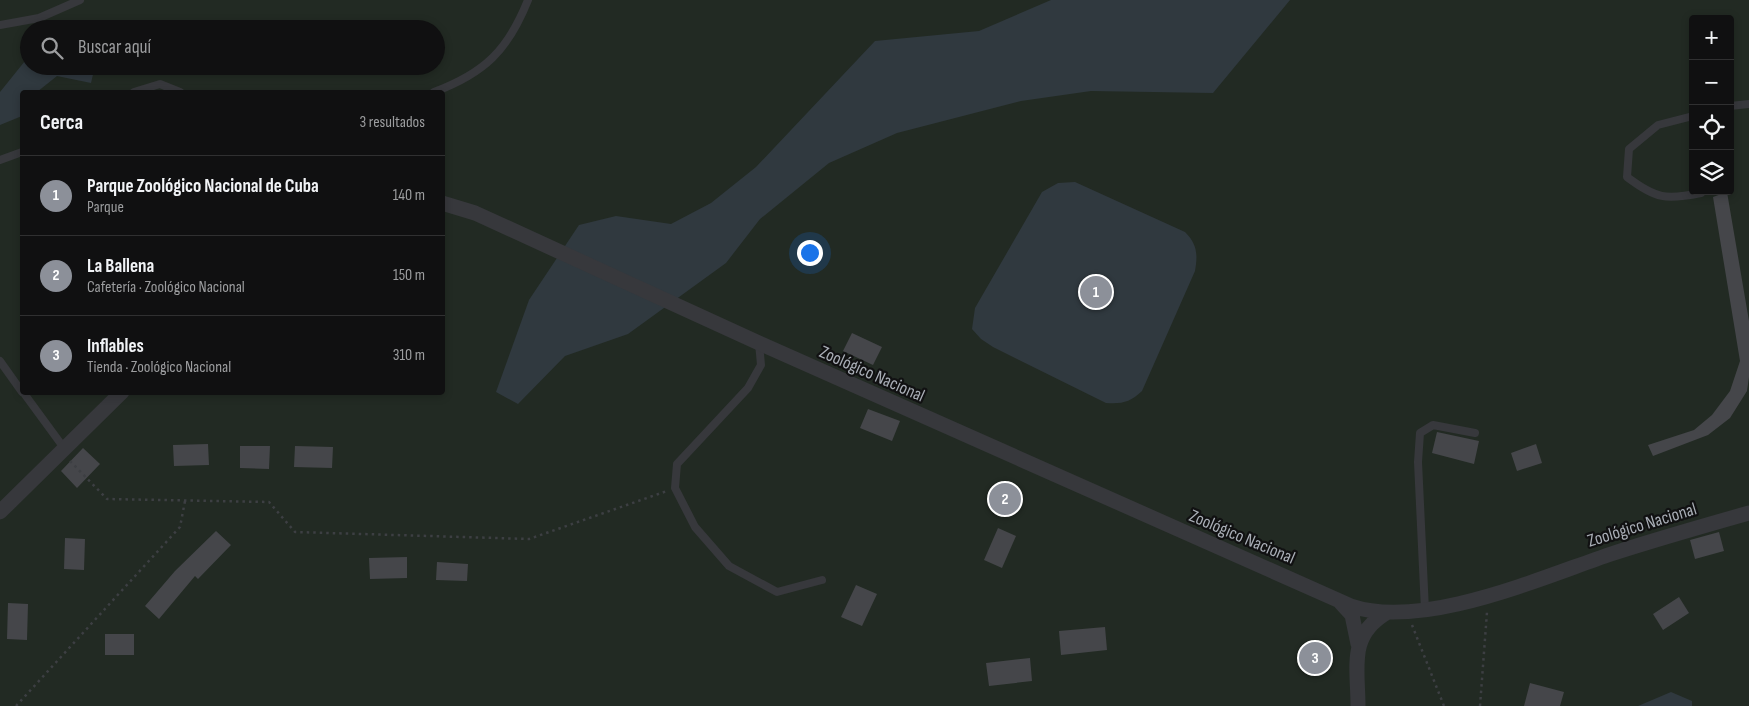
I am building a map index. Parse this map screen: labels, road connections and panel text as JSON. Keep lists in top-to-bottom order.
{
  "streets": {
    "street": ["Zoológico Nacional"]
  },
  "page": {
    "map_buttons": ["+", "−"],
    "search": "Buscar aquí",
    "heading": ["Cerca", "3 resultados"],
    "list": [
      {
        "mark": "1",
        "name": "Parque Zoológico Nacional de Cuba",
        "note": "Parque",
        "value": "140 m"
      },
      {
        "mark": "2",
        "name": "La Ballena",
        "note": "Cafetería · Zoológico Nacional",
        "value": "150 m"
      },
      {
        "mark": "3",
        "name": "Inflables",
        "note": "Tienda · Zoológico Nacional",
        "value": "310 m"
      }
    ],
    "pins": ["1", "2", "3"]
  }
}
